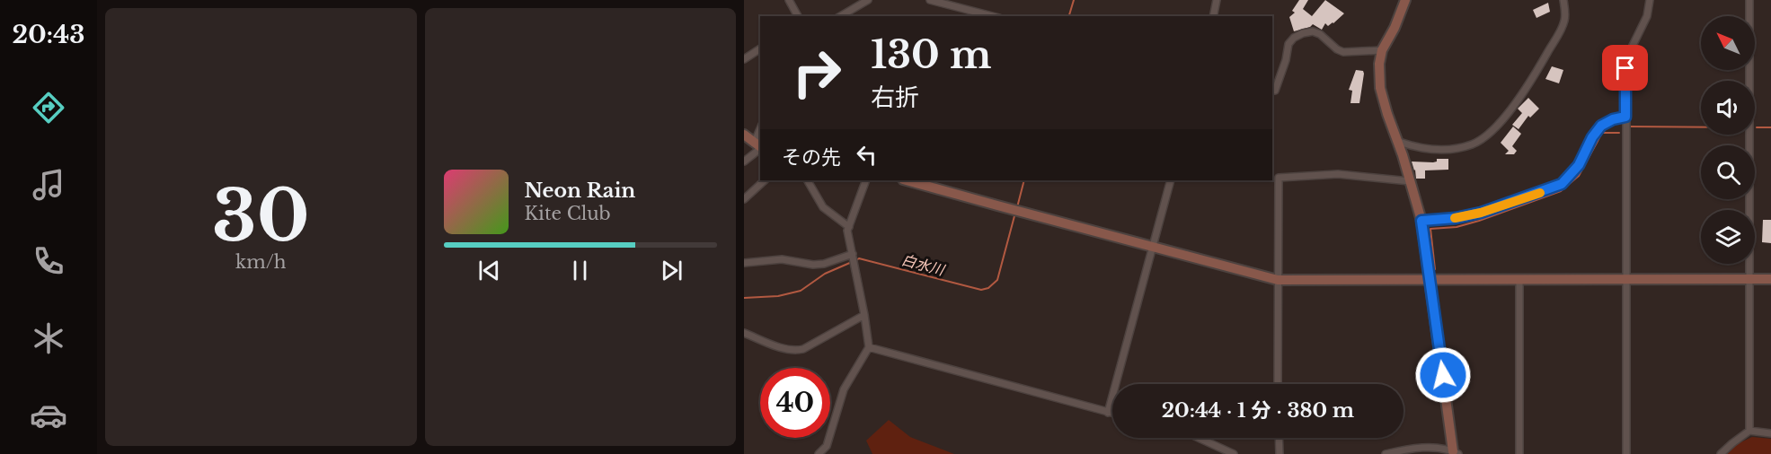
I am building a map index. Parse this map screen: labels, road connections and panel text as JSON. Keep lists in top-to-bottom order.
{
  "water": ["白水川"],
  "north": "top left",
  "page": {
    "tabs": "20:43",
    "tile": ["30", "km/h"],
    "turn": ["130 m", "右折"],
    "then": "その先",
    "song": ["Neon Rain", "Kite Club"],
    "limit": "40",
    "trip": "20:44 · 1 分 · 380 m"
  }
}
